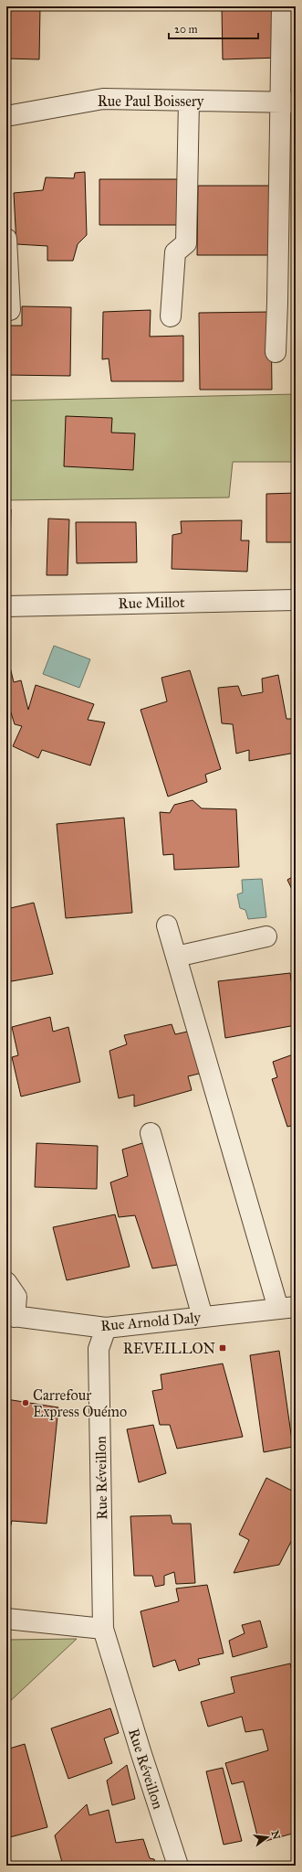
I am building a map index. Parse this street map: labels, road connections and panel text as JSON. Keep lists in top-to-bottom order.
{
  "streets": {
    "street": [
      "Rue Paul Boissery",
      "Rue Millot",
      "Rue Arnold Daly",
      "Rue Réveillon"
    ]
  },
  "crossings": [
    ["Rue Arnold Daly", "Rue Réveillon"]
  ],
  "places": {
    "transit": ["REVEILLON"],
    "other": ["Carrefour Express Ouémo"]
  },
  "scale_bar": "20 m",
  "north": "right"
}
